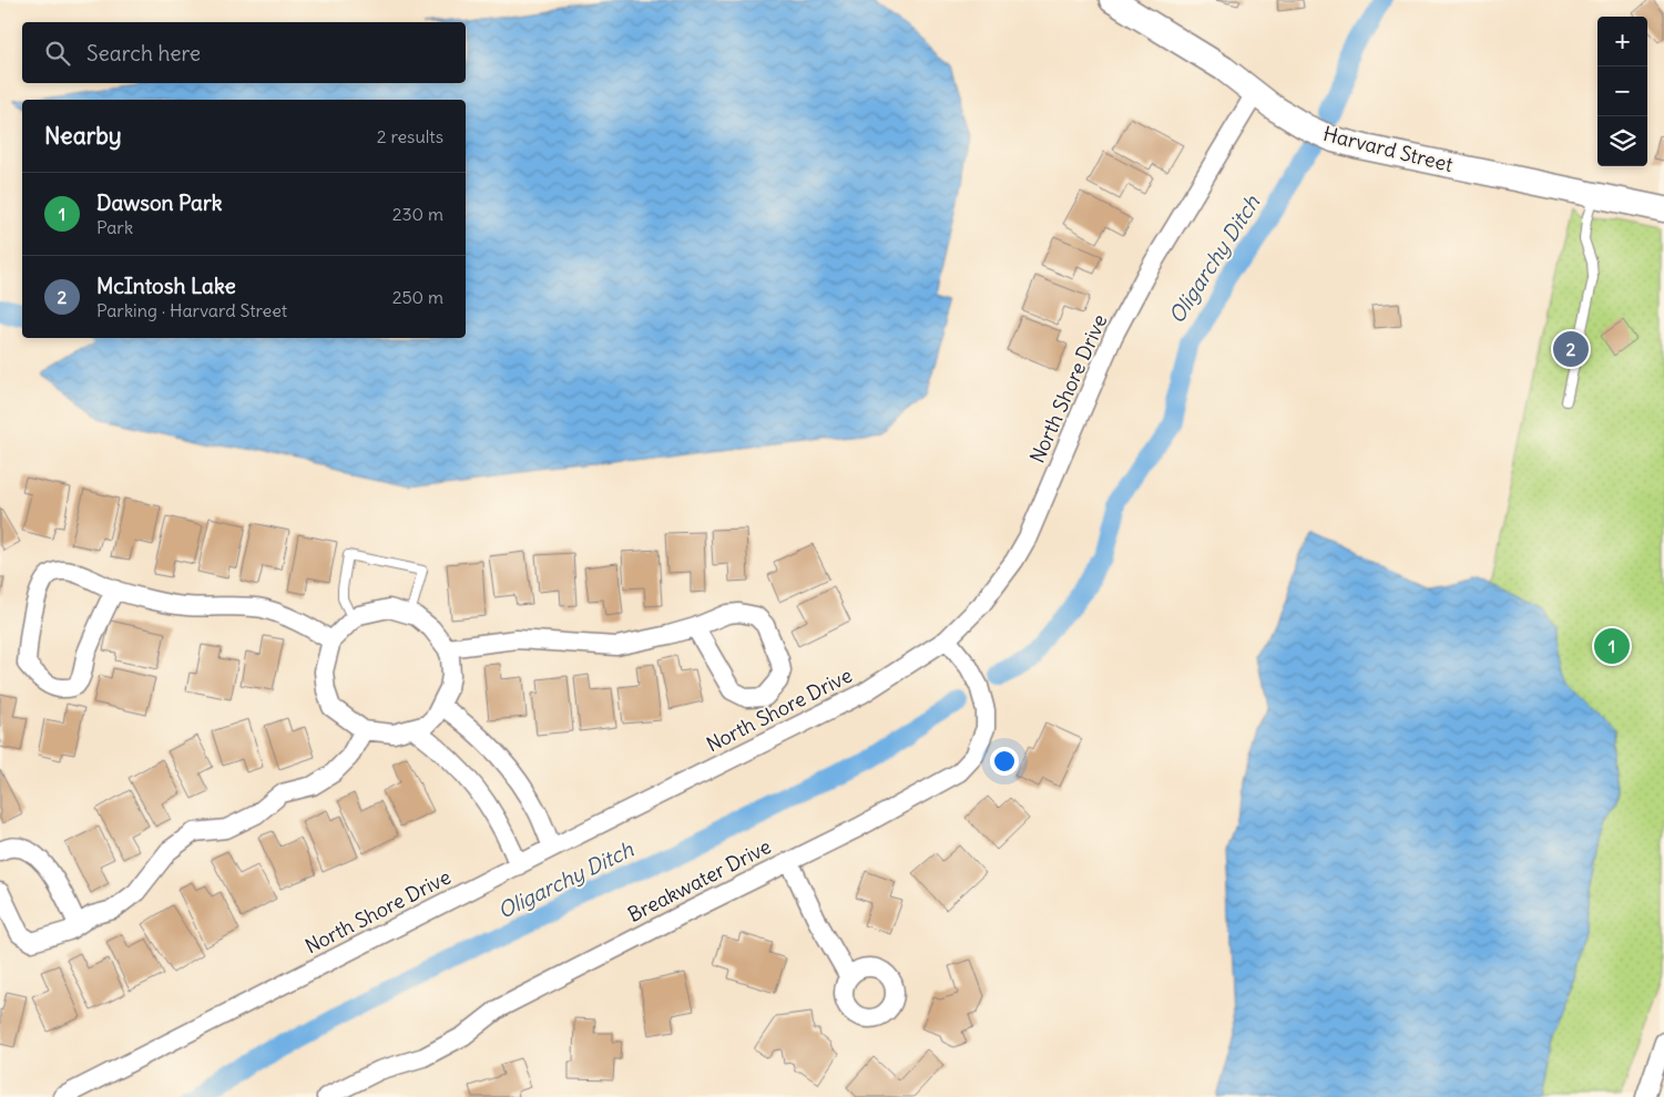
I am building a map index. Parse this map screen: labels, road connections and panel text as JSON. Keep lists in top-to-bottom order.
{
  "streets": {
    "street": ["Harvard Street", "North Shore Drive", "Breakwater Drive"]
  },
  "crossings": [
    ["Harvard Street", "North Shore Drive"],
    ["North Shore Drive", "Breakwater Drive"]
  ],
  "water": ["Oligarchy Ditch"],
  "page": {
    "map_buttons": ["+", "−"],
    "search": "Search here",
    "heading": ["Nearby", "2 results"],
    "list": [
      {
        "mark": "1",
        "name": "Dawson Park",
        "note": "Park",
        "value": "230 m"
      },
      {
        "mark": "2",
        "name": "McIntosh Lake",
        "note": "Parking · Harvard Street",
        "value": "250 m"
      }
    ],
    "pins": ["2", "1"]
  }
}
